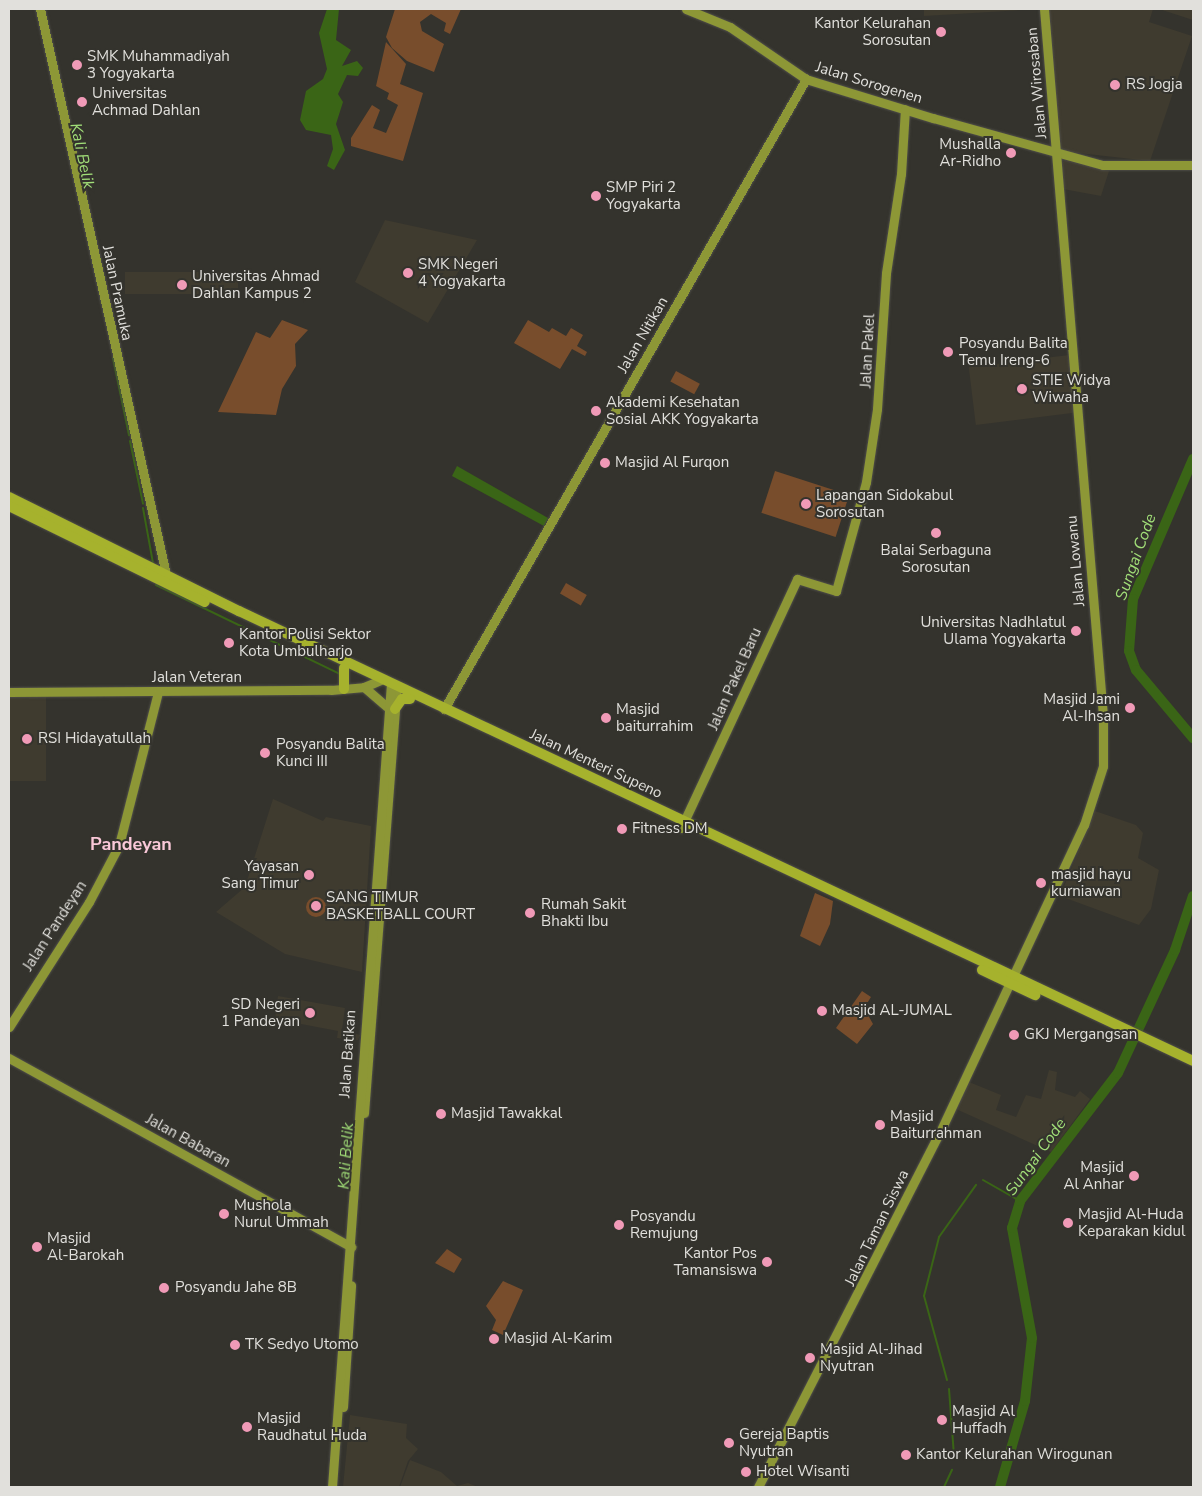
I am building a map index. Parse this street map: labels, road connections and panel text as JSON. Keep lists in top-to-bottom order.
{
  "streets": {
    "main road": [
      "Jalan Sorogenen",
      "Jalan Wirosaban",
      "Jalan Pramuka",
      "Jalan Nitikan",
      "Jalan Pakel",
      "Jalan Lowanu",
      "Jalan Veteran",
      "Jalan Pakel Baru",
      "Jalan Menteri Supeno",
      "Jalan Pandeyan",
      "Jalan Batikan",
      "Jalan Babaran",
      "Jalan Taman Siswa"
    ]
  },
  "crossings": [
    ["Jalan Sorogenen", "Jalan Wirosaban"],
    ["Jalan Sorogenen", "Jalan Nitikan"],
    ["Jalan Sorogenen", "Jalan Pakel"],
    ["Jalan Sorogenen", "Jalan Lowanu"],
    ["Jalan Wirosaban", "Jalan Lowanu"],
    ["Jalan Pramuka", "Jalan Menteri Supeno"],
    ["Jalan Nitikan", "Jalan Menteri Supeno"],
    ["Jalan Pakel", "Jalan Pakel Baru"],
    ["Jalan Lowanu", "Jalan Menteri Supeno"],
    ["Jalan Lowanu", "Jalan Taman Siswa"],
    ["Jalan Veteran", "Jalan Menteri Supeno"],
    ["Jalan Veteran", "Jalan Pandeyan"],
    ["Jalan Veteran", "Jalan Batikan"],
    ["Jalan Pakel Baru", "Jalan Menteri Supeno"],
    ["Jalan Menteri Supeno", "Jalan Batikan"],
    ["Jalan Menteri Supeno", "Jalan Taman Siswa"],
    ["Jalan Batikan", "Jalan Babaran"]
  ],
  "districts": ["Pandeyan"],
  "water": ["Kali Belik", "Sungai Code"],
  "places": [
    "Kantor Kelurahan Sorosutan",
    "SMK Muhammadiyah 3 Yogyakarta",
    "RS Jogja",
    "Universitas Achmad Dahlan",
    "Mushalla Ar-Ridho",
    "SMP Piri 2 Yogyakarta",
    "SMK Negeri 4 Yogyakarta",
    "Universitas Ahmad Dahlan Kampus 2",
    "Posyandu Balita Temu Ireng-6",
    "STIE Widya Wiwaha",
    "Akademi Kesehatan Sosial AKK Yogyakarta",
    "Masjid Al Furqon",
    "Lapangan Sidokabul Sorosutan",
    "Balai Serbaguna Sorosutan",
    "Universitas Nadhlatul Ulama Yogyakarta",
    "Kantor Polisi Sektor Kota Umbulharjo",
    "Masjid Jami Al-Ihsan",
    "Masjid baiturrahim",
    "RSI Hidayatullah",
    "Posyandu Balita Kunci III",
    "Fitness DM",
    "Yayasan Sang Timur",
    "masjid hayu kurniawan",
    "SANG TIMUR BASKETBALL COURT",
    "Rumah Sakit Bhakti Ibu",
    "Masjid AL-JUMAL",
    "SD Negeri 1 Pandeyan",
    "GKJ Mergangsan",
    "Masjid Tawakkal",
    "Masjid Baiturrahman",
    "Masjid Al Anhar",
    "Mushola Nurul Ummah",
    "Masjid Al-Huda Keparakan kidul",
    "Posyandu Remujung",
    "Masjid Al-Barokah",
    "Kantor Pos Tamansiswa",
    "Posyandu Jahe 8B",
    "Masjid Al-Karim",
    "TK Sedyo Utomo",
    "Masjid Al-Jihad Nyutran",
    "Masjid Al Huffadh",
    "Masjid Raudhatul Huda",
    "Gereja Baptis Nyutran",
    "Kantor Kelurahan Wirogunan",
    "Hotel Wisanti"
  ]
}
